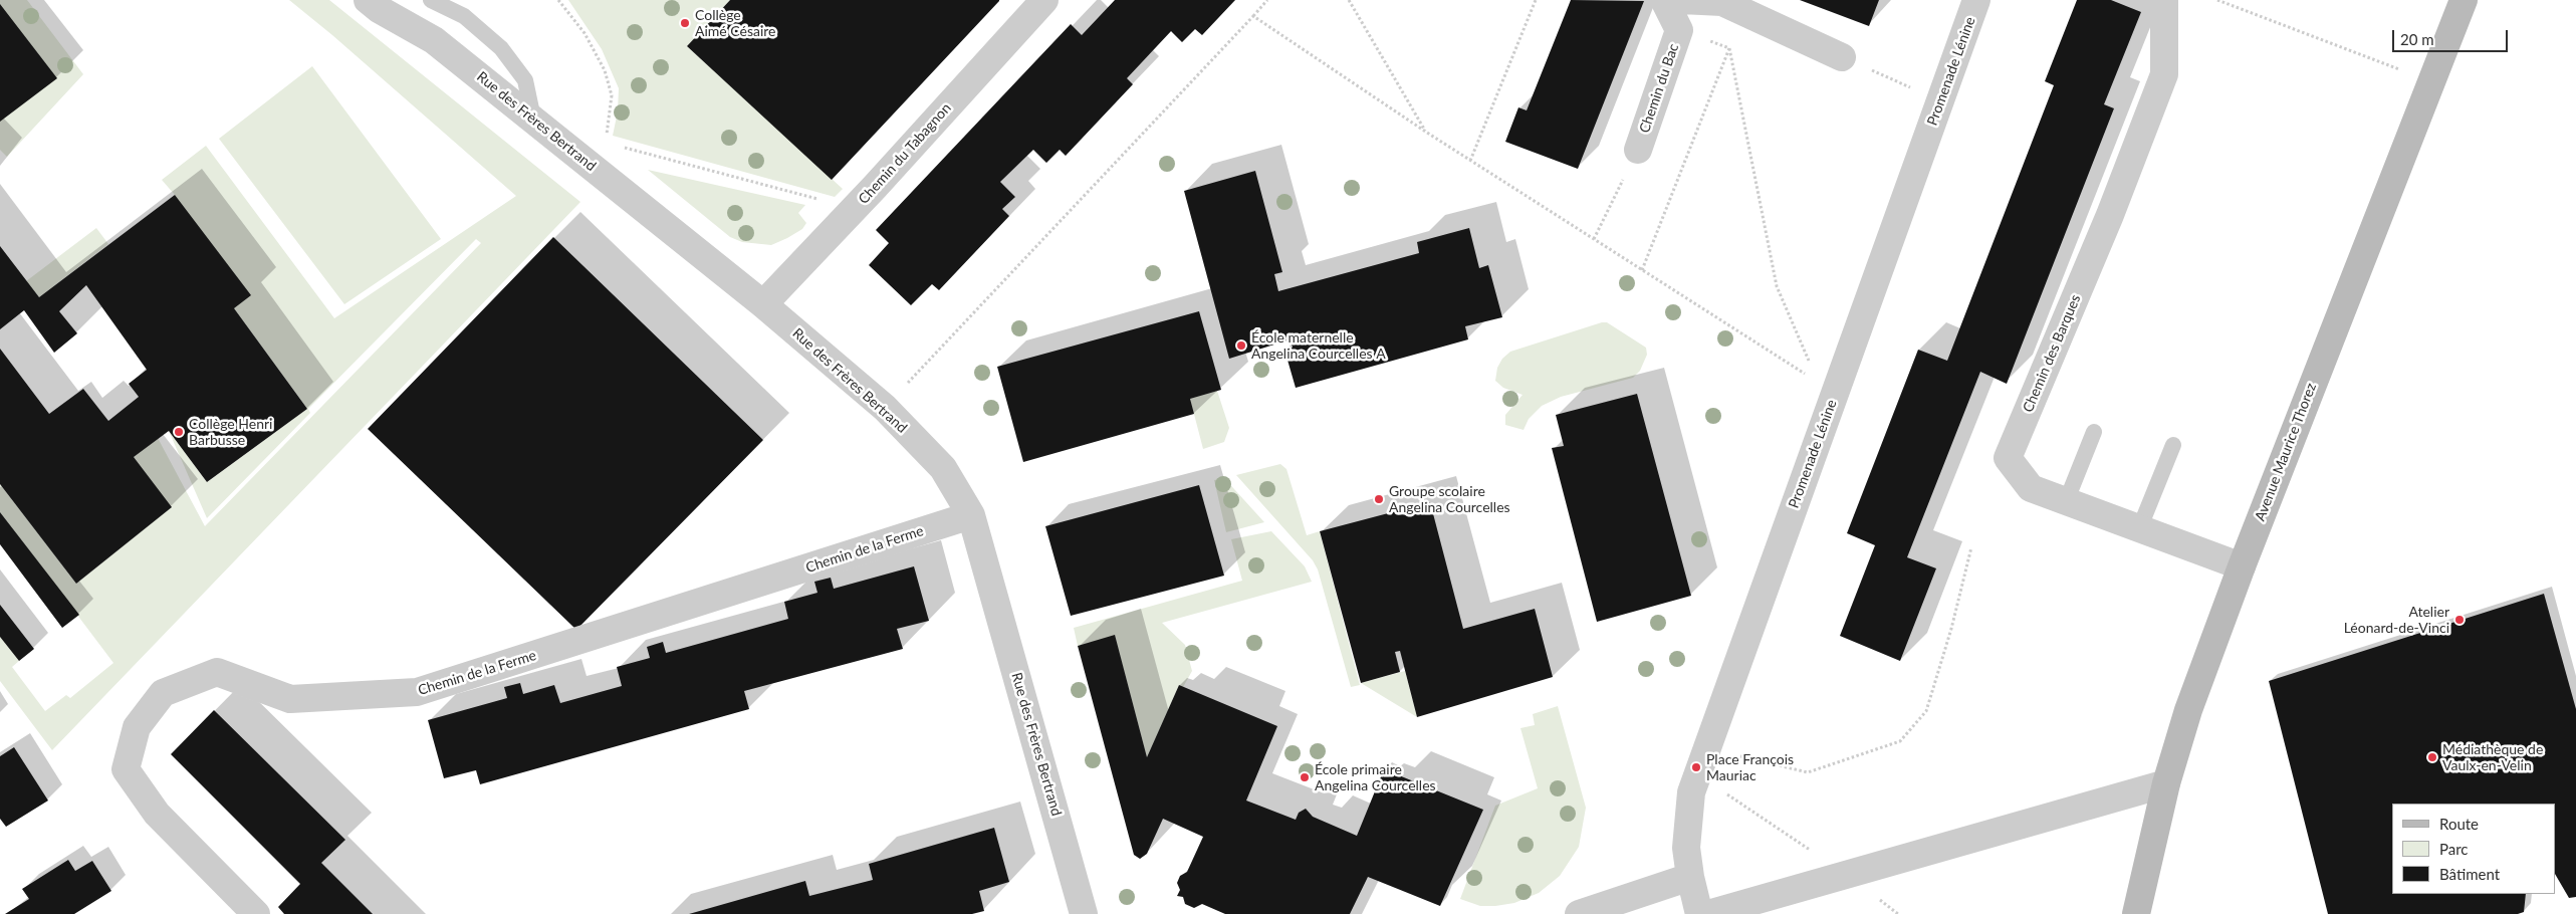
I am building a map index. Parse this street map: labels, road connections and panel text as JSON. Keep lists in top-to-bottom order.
{
  "streets": {
    "street": [
      "Promenade Lénine",
      "Chemin du Bac",
      "Rue des Frères Bertrand",
      "Chemin du Tabagnon",
      "Chemin des Barques",
      "Avenue Maurice Thorez",
      "Chemin de la Ferme"
    ]
  },
  "crossings": [
    ["Rue des Frères Bertrand", "Chemin du Tabagnon"],
    ["Rue des Frères Bertrand", "Chemin de la Ferme"],
    ["Chemin des Barques", "Avenue Maurice Thorez"]
  ],
  "places": [
    "Collège Aimé Césaire",
    "École maternelle Angelina Courcelles A",
    "Collège Henri Barbusse",
    "Groupe scolaire Angelina Courcelles",
    "Atelier Léonard-de-Vinci",
    "Médiathèque de Vaulx-en-Velin",
    "Place François Mauriac",
    "École primaire Angelina Courcelles"
  ],
  "legend": ["Route", "Parc", "Bâtiment"],
  "scale_bar": "20 m"
}
